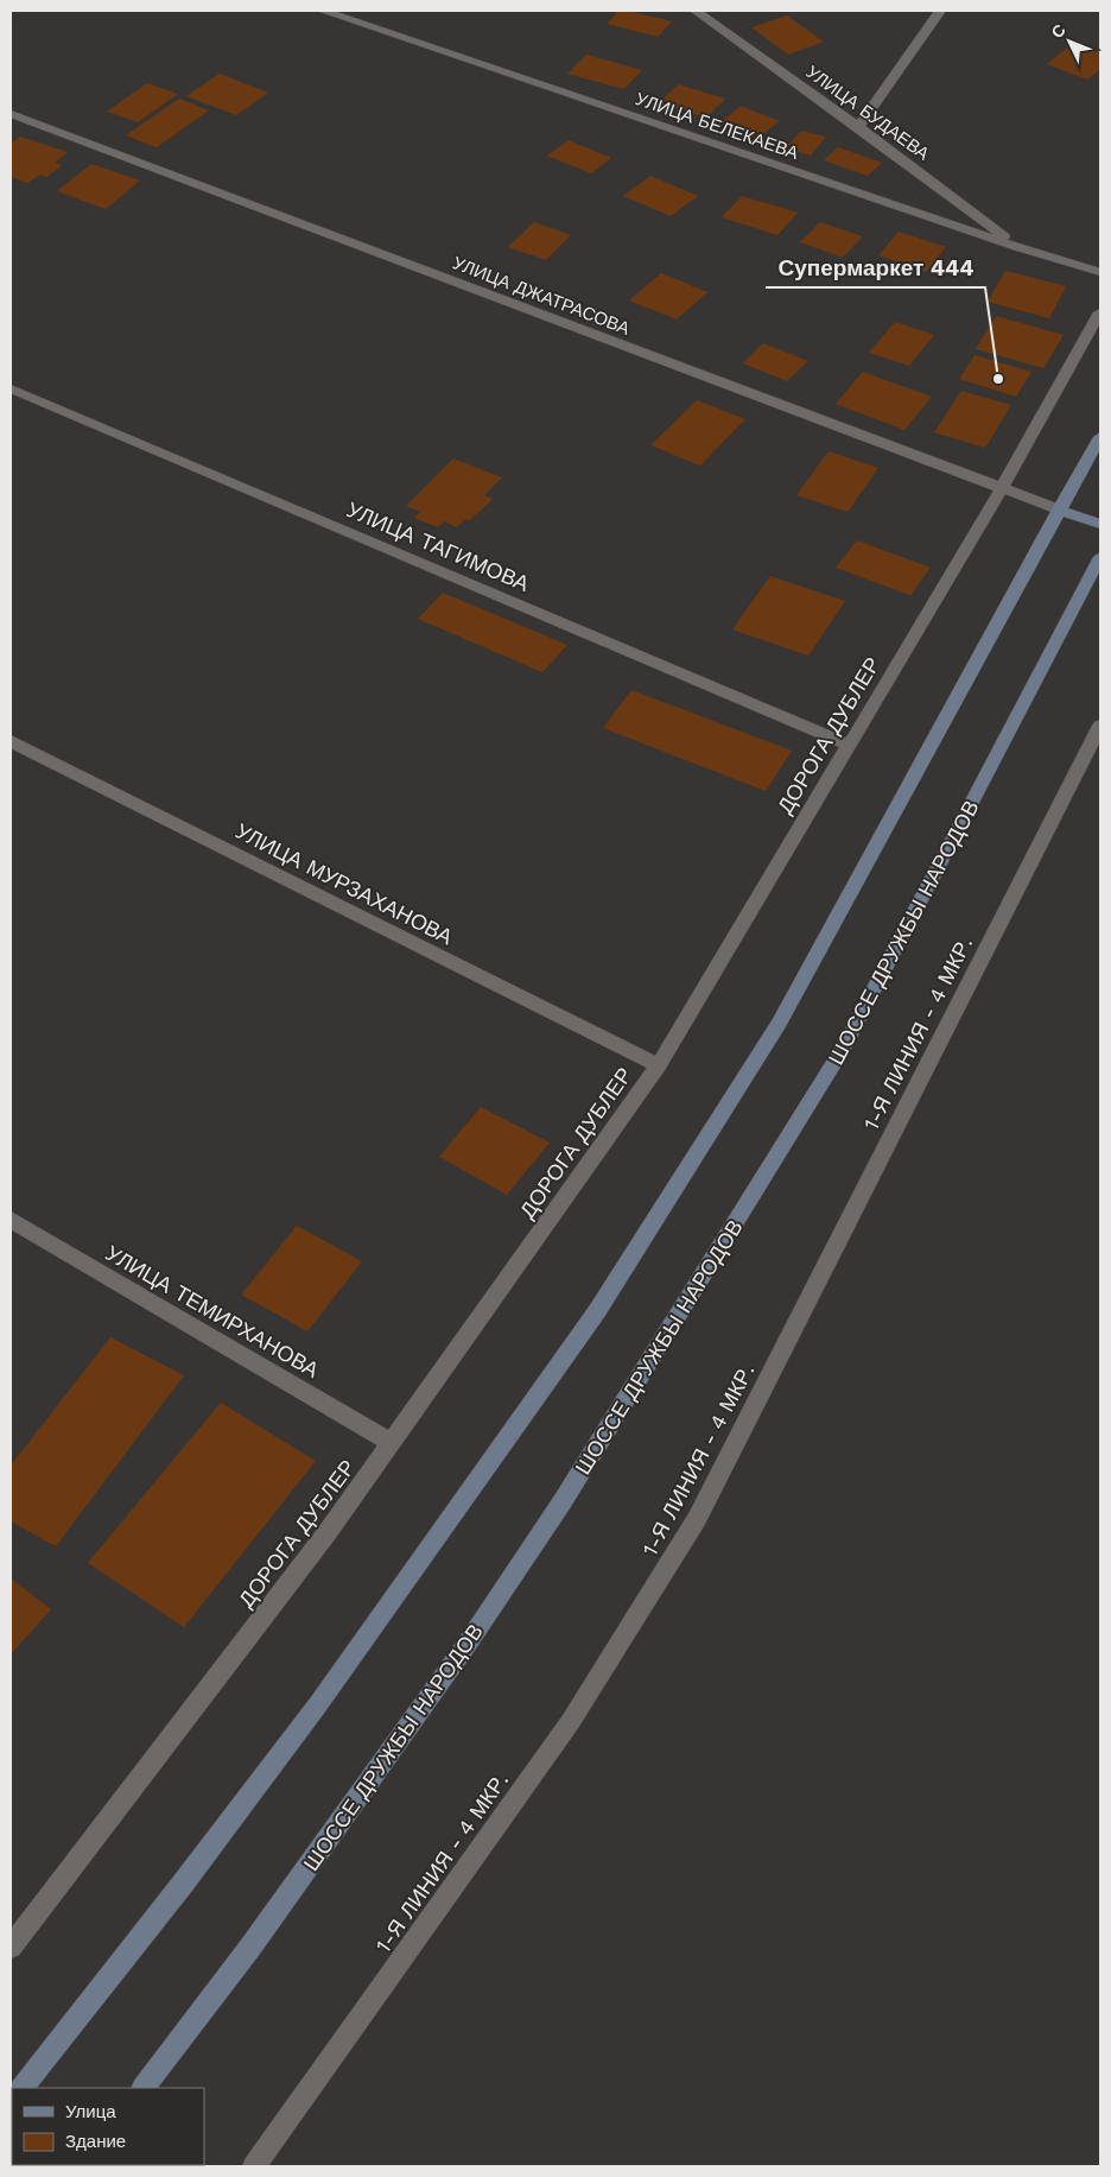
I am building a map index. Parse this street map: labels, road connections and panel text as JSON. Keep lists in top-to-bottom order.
{
  "streets": {
    "main road": ["ШОССЕ ДРУЖБЫ НАРОДОВ"],
    "street": [
      "УЛИЦА БУДАЕВА",
      "УЛИЦА БЕЛЕКАЕВА",
      "УЛИЦА ДЖАТРАСОВА",
      "УЛИЦА ТАГИМОВА",
      "ДОРОГА ДУБЛЕР",
      "УЛИЦА МУРЗАХАНОВА",
      "1-Я ЛИНИЯ - 4 МКР.",
      "УЛИЦА ТЕМИРХАНОВА"
    ]
  },
  "crossings": [
    ["УЛИЦА БУДАЕВА", "УЛИЦА БЕЛЕКАЕВА"],
    ["УЛИЦА ДЖАТРАСОВА", "ДОРОГА ДУБЛЕР"],
    ["УЛИЦА ТАГИМОВА", "ДОРОГА ДУБЛЕР"],
    ["ДОРОГА ДУБЛЕР", "УЛИЦА МУРЗАХАНОВА"],
    ["ДОРОГА ДУБЛЕР", "УЛИЦА ТЕМИРХАНОВА"]
  ],
  "places": ["Супермаркет 444"],
  "legend": ["Улица", "Здание"],
  "north": "top left"
}
